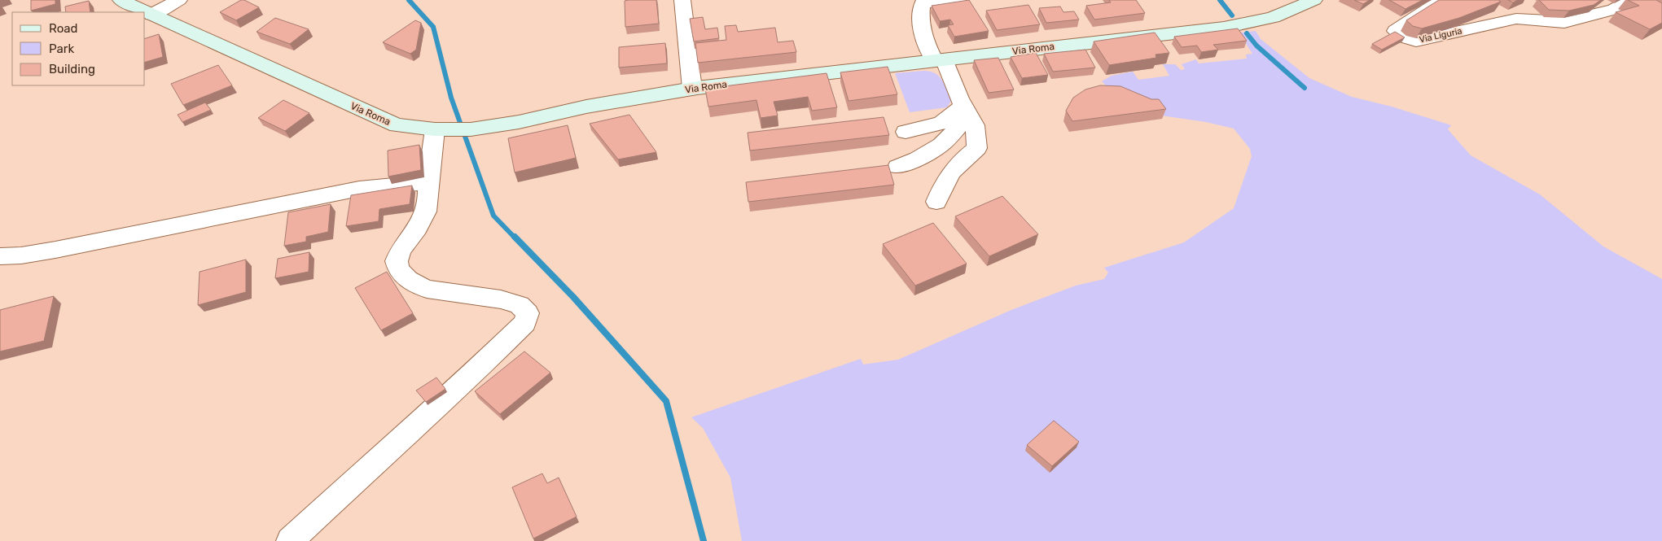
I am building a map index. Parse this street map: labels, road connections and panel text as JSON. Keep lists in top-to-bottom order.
{
  "streets": {
    "street": ["Via Liguria", "Via Roma"]
  },
  "legend": ["Road", "Park", "Building"]
}
